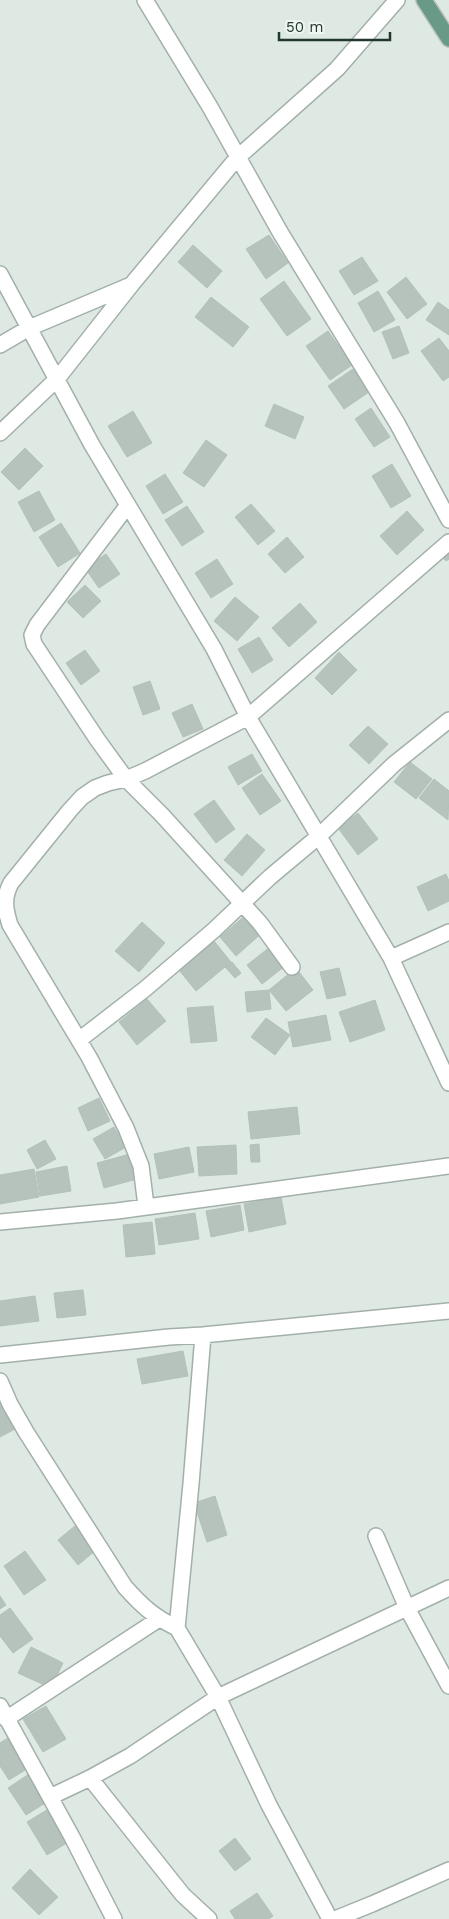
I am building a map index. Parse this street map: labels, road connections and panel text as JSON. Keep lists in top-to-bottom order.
{
  "scale_bar": "50 m"
}
